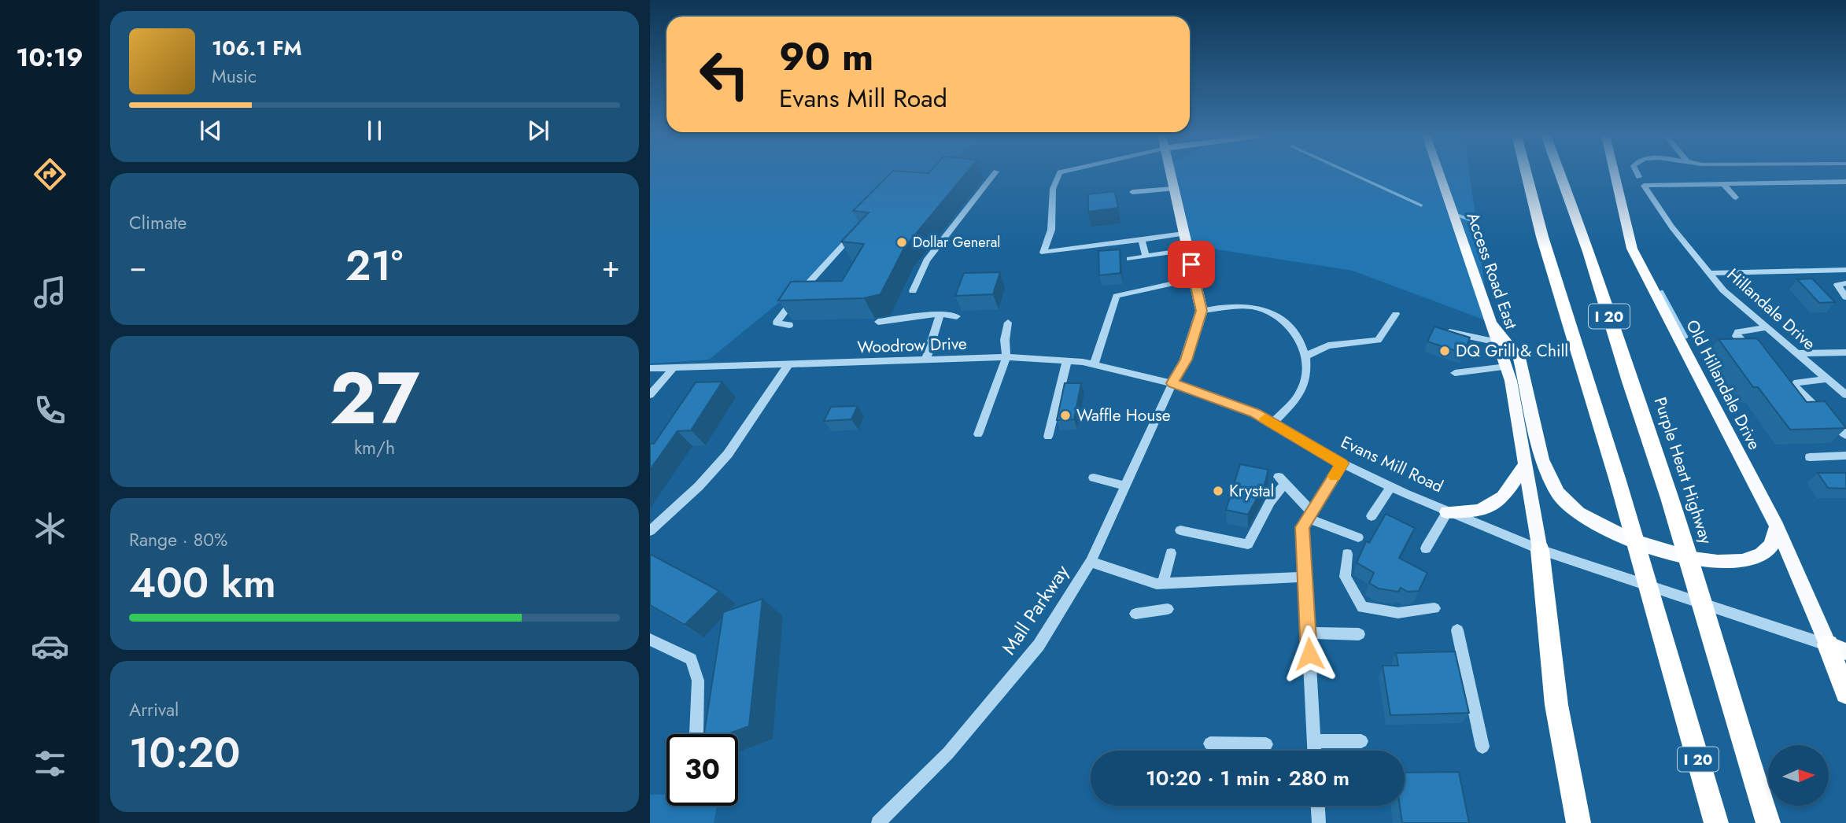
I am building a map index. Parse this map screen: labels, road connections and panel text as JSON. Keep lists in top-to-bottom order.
{
  "streets": {
    "highway": ["I 20", "Purple Heart Highway"],
    "main road": ["Access Road East", "Old Hillandale Drive"],
    "street": [
      "Hillandale Drive",
      "Woodrow Drive",
      "Evans Mill Road",
      "Mall Parkway"
    ]
  },
  "crossings": [
    ["Access Road East", "Evans Mill Road"],
    ["Woodrow Drive", "Evans Mill Road"],
    ["Woodrow Drive", "Mall Parkway"],
    ["Old Hillandale Drive", "Evans Mill Road"],
    ["Evans Mill Road", "Mall Parkway"]
  ],
  "places": [
    "Dollar General",
    "DQ Grill & Chill",
    "Waffle House",
    "Krystal"
  ],
  "north": "right",
  "page": {
    "tabs": "10:19",
    "turn": ["90 m", "Evans Mill Road"],
    "song": ["106.1 FM", "Music"],
    "tile": [
      "Climate",
      ["27", "km/h"],
      ["Range · 80%", "400 km"],
      ["Arrival", "10:20"]
    ],
    "heat": ["−", "21°", "+"],
    "limit": "30",
    "trip": "10:20 · 1 min · 280 m"
  }
}
